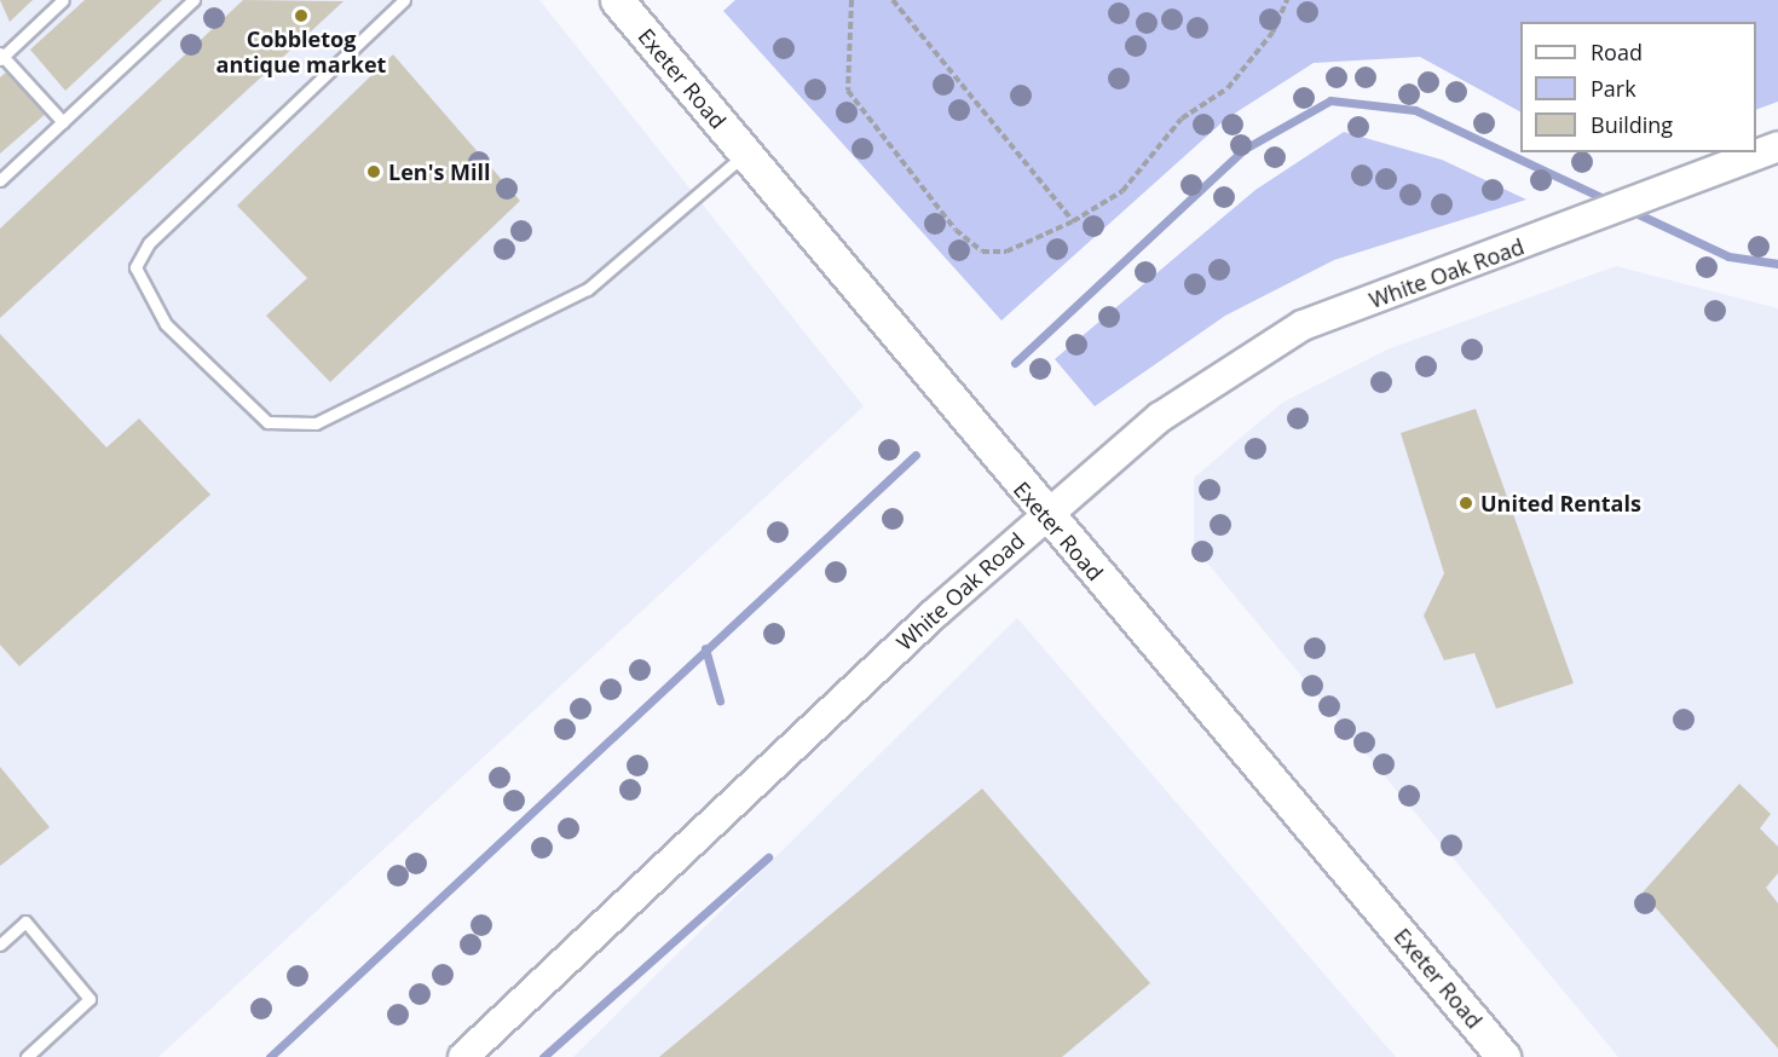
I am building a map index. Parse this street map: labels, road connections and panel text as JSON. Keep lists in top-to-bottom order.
{
  "streets": {
    "main road": ["Exeter Road"],
    "street": ["White Oak Road"]
  },
  "crossings": [
    ["Exeter Road", "White Oak Road"]
  ],
  "places": ["Cobbletog antique market", "Len's Mill", "United Rentals"],
  "legend": ["Road", "Park", "Building"]
}
